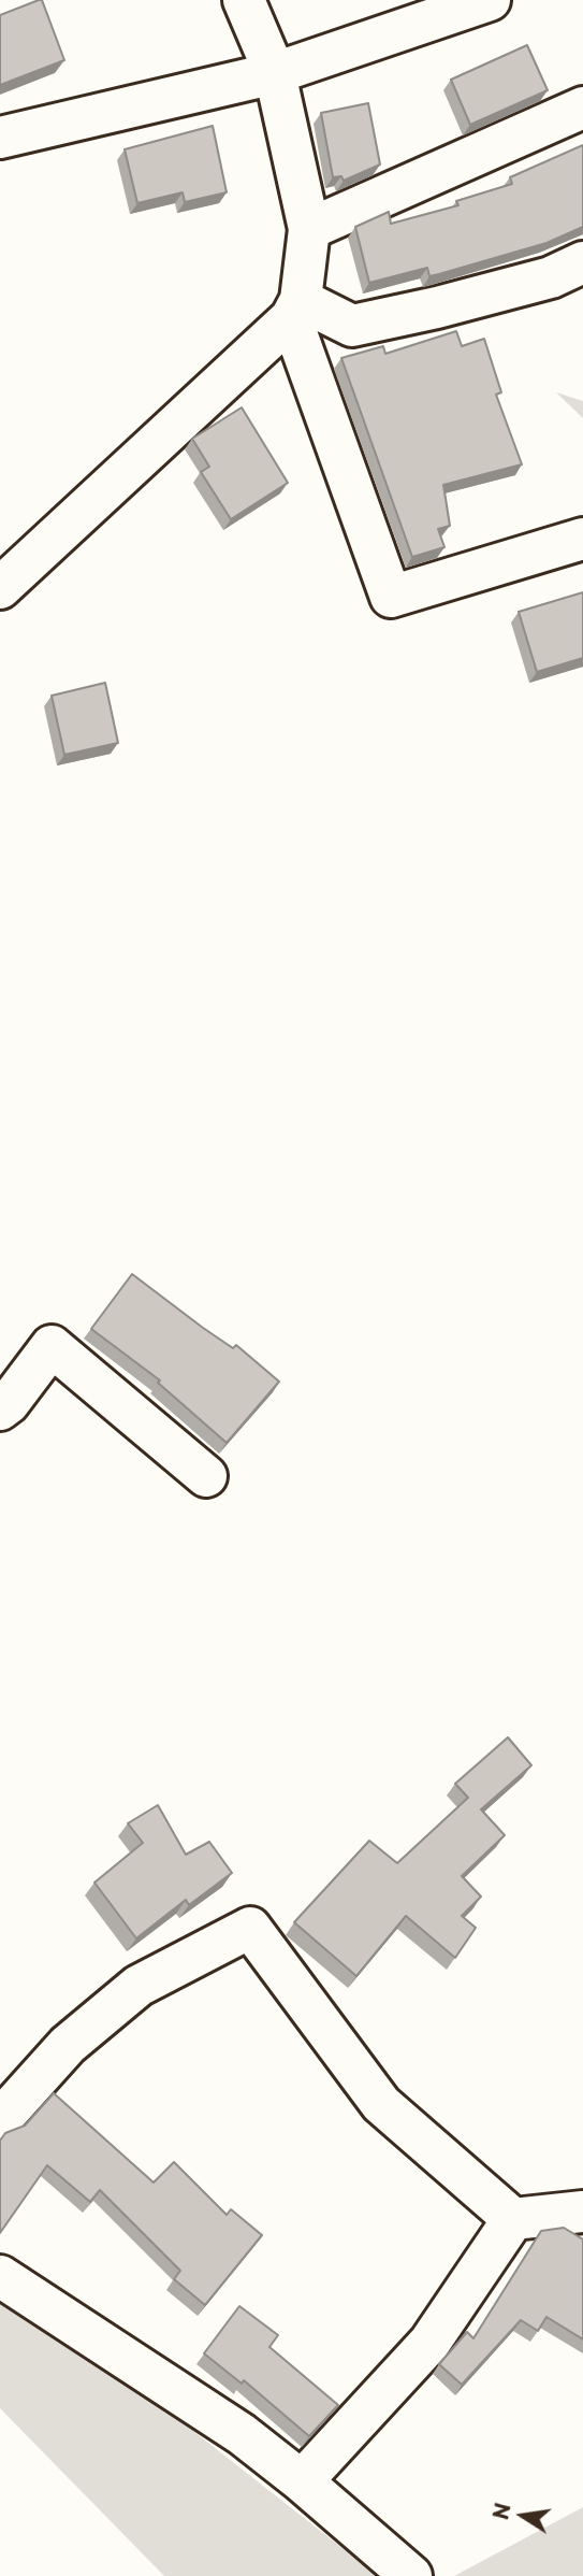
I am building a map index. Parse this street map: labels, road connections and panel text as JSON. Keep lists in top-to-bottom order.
{
  "north": "left"
}
